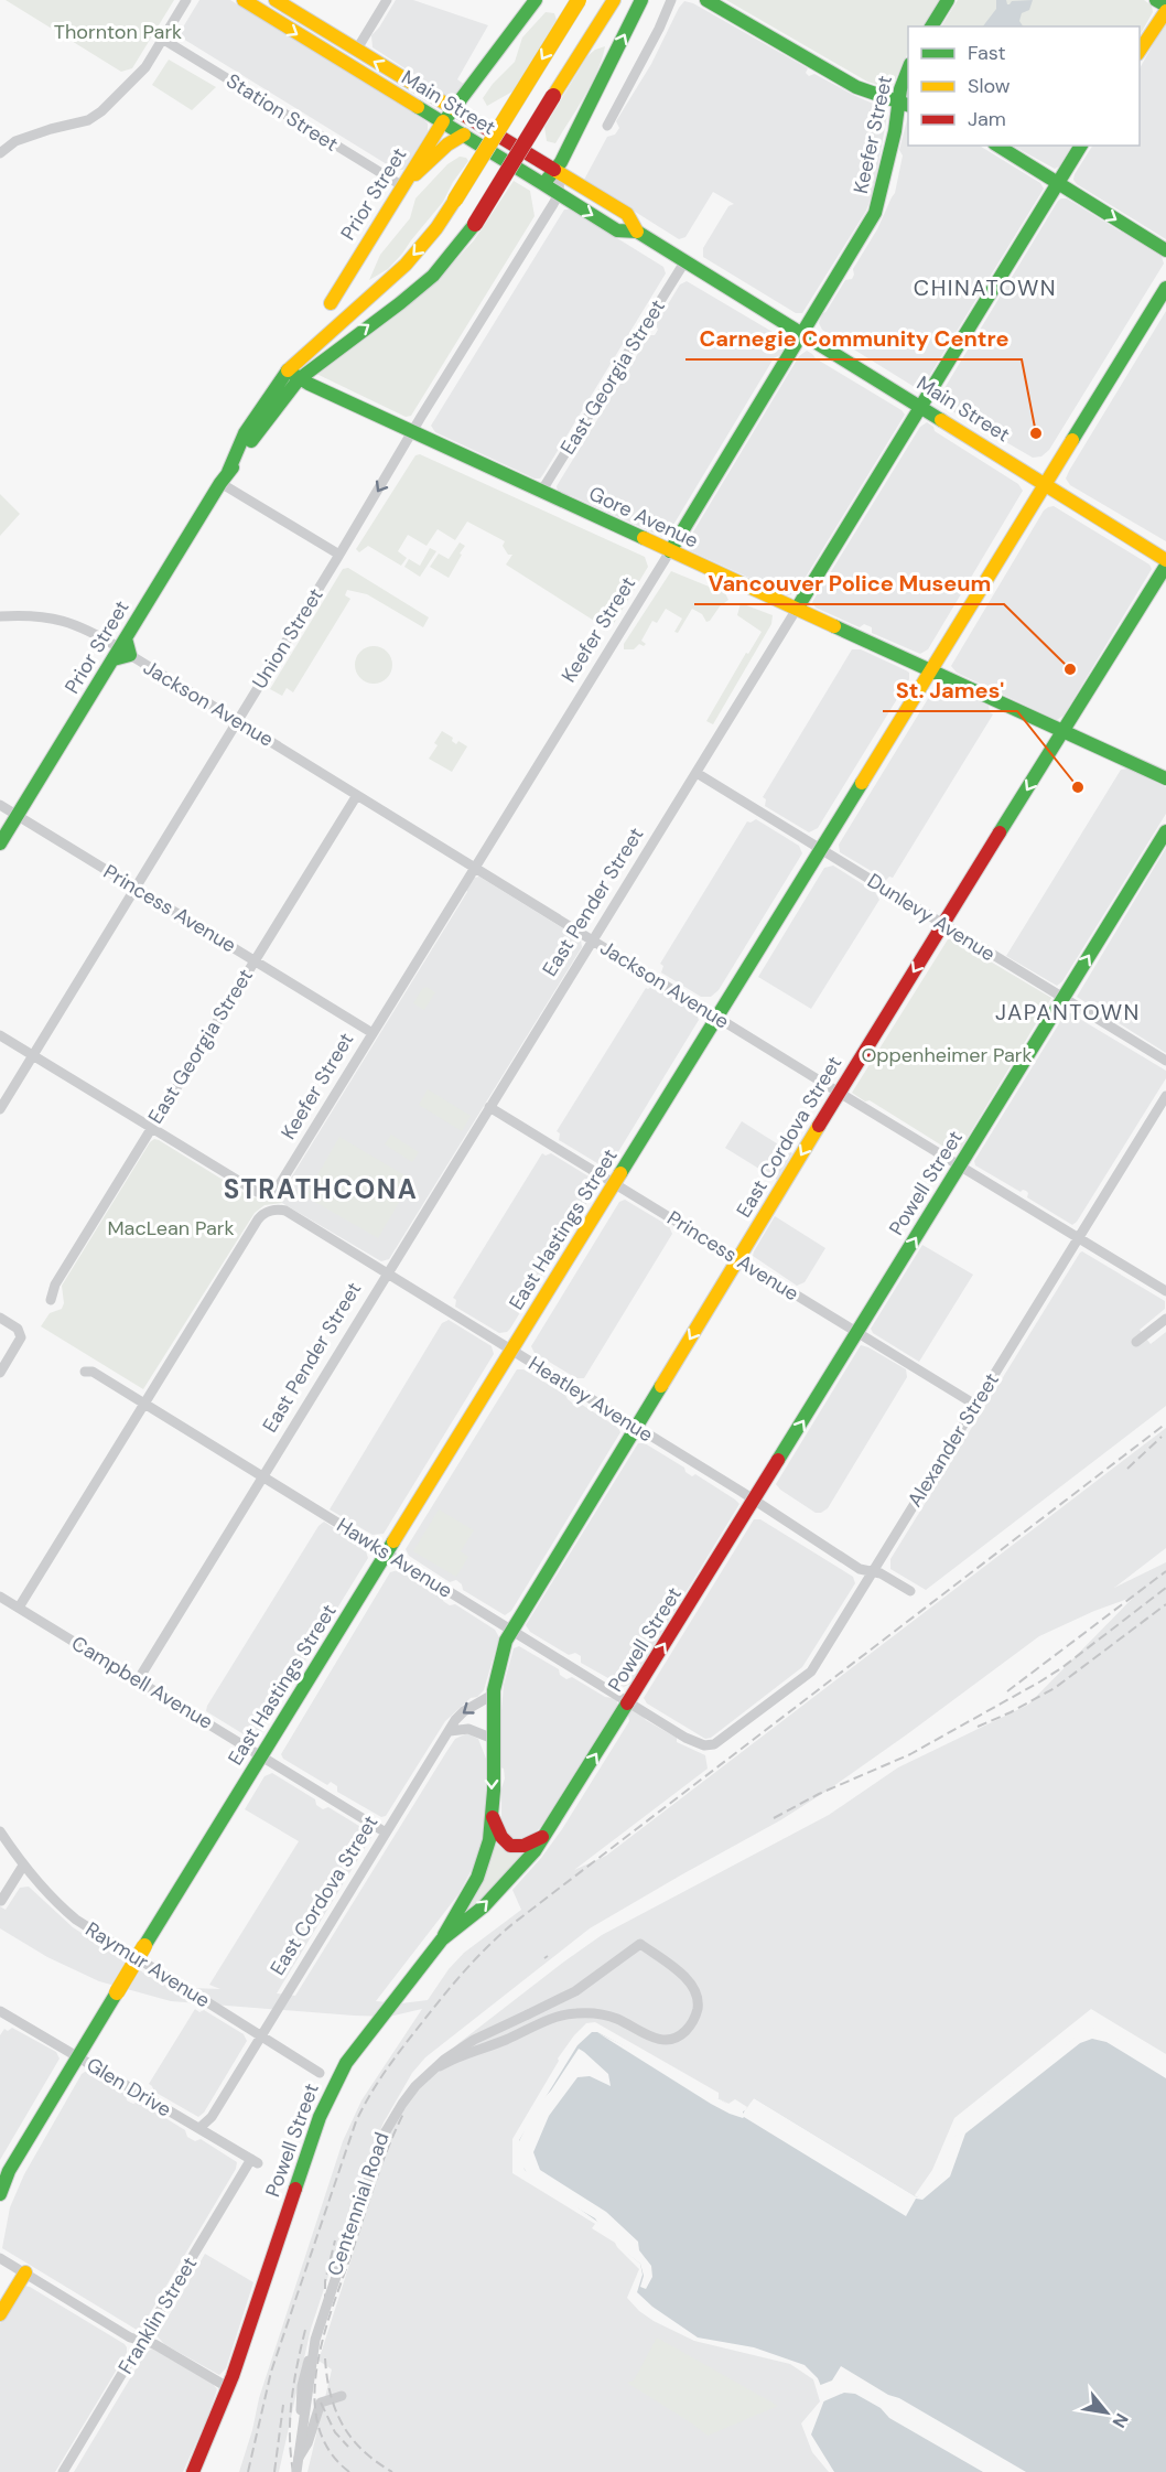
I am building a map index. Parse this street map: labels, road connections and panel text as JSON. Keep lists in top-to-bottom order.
{
  "streets": {
    "main road": [
      "Main Street",
      "Keefer Street",
      "Prior Street",
      "Gore Avenue",
      "East Pender Street",
      "East Cordova Street",
      "Powell Street",
      "East Hastings Street"
    ],
    "street": [
      "Station Street",
      "East Georgia Street",
      "Union Street",
      "Jackson Avenue",
      "Princess Avenue",
      "Dunlevy Avenue",
      "Heatley Avenue",
      "Alexander Street",
      "Hawks Avenue",
      "Campbell Avenue",
      "Raymur Avenue",
      "Glen Drive",
      "Centennial Road",
      "Franklin Street"
    ]
  },
  "crossings": [
    ["Main Street", "Keefer Street"],
    ["Main Street", "Prior Street"],
    ["Main Street", "East Georgia Street"],
    ["Main Street", "Union Street"],
    ["Main Street", "East Pender Street"],
    ["Main Street", "East Hastings Street"],
    ["Station Street", "Prior Street"],
    ["Keefer Street", "East Georgia Street"],
    ["Keefer Street", "Gore Avenue"],
    ["Keefer Street", "Jackson Avenue"],
    ["Keefer Street", "Princess Avenue"],
    ["Prior Street", "Gore Avenue"],
    ["Prior Street", "Jackson Avenue"],
    ["Prior Street", "Princess Avenue"],
    ["East Georgia Street", "Gore Avenue"],
    ["East Georgia Street", "Jackson Avenue"],
    ["East Georgia Street", "Princess Avenue"],
    ["Gore Avenue", "Union Street"],
    ["Gore Avenue", "East Pender Street"],
    ["Gore Avenue", "East Cordova Street"],
    ["Gore Avenue", "East Hastings Street"],
    ["Union Street", "Jackson Avenue"],
    ["Union Street", "Princess Avenue"],
    ["Jackson Avenue", "East Pender Street"],
    ["Jackson Avenue", "East Cordova Street"],
    ["Jackson Avenue", "Powell Street"],
    ["Jackson Avenue", "East Hastings Street"],
    ["Jackson Avenue", "Alexander Street"],
    ["East Pender Street", "Princess Avenue"],
    ["East Pender Street", "Dunlevy Avenue"],
    ["East Pender Street", "Heatley Avenue"],
    ["East Pender Street", "Hawks Avenue"],
    ["East Pender Street", "Campbell Avenue"],
    ["Princess Avenue", "East Cordova Street"],
    ["Princess Avenue", "Powell Street"],
    ["Princess Avenue", "East Hastings Street"],
    ["Princess Avenue", "Alexander Street"],
    ["Dunlevy Avenue", "East Cordova Street"],
    ["Dunlevy Avenue", "Powell Street"],
    ["Dunlevy Avenue", "East Hastings Street"],
    ["East Cordova Street", "Powell Street"],
    ["East Cordova Street", "Heatley Avenue"],
    ["East Cordova Street", "Hawks Avenue"],
    ["East Cordova Street", "Campbell Avenue"],
    ["East Cordova Street", "Raymur Avenue"],
    ["East Cordova Street", "Glen Drive"],
    ["Powell Street", "Heatley Avenue"],
    ["Powell Street", "Hawks Avenue"],
    ["East Hastings Street", "Heatley Avenue"],
    ["East Hastings Street", "Hawks Avenue"],
    ["East Hastings Street", "Campbell Avenue"],
    ["East Hastings Street", "Glen Drive"],
    ["Heatley Avenue", "Alexander Street"],
    ["Heatley Avenue", "Hawks Avenue"],
    ["Alexander Street", "Hawks Avenue"],
    ["Glen Drive", "Franklin Street"]
  ],
  "one_way": ["East Cordova Street", "Powell Street"],
  "districts": ["CHINATOWN", "JAPANTOWN", "STRATHCONA"],
  "parks": ["Thornton Park", "Oppenheimer Park", "MacLean Park"],
  "places": ["Carnegie Community Centre", "Vancouver Police Museum", "St. James'"],
  "legend": ["Fast", "Slow", "Jam"],
  "north": "bottom right"
}
